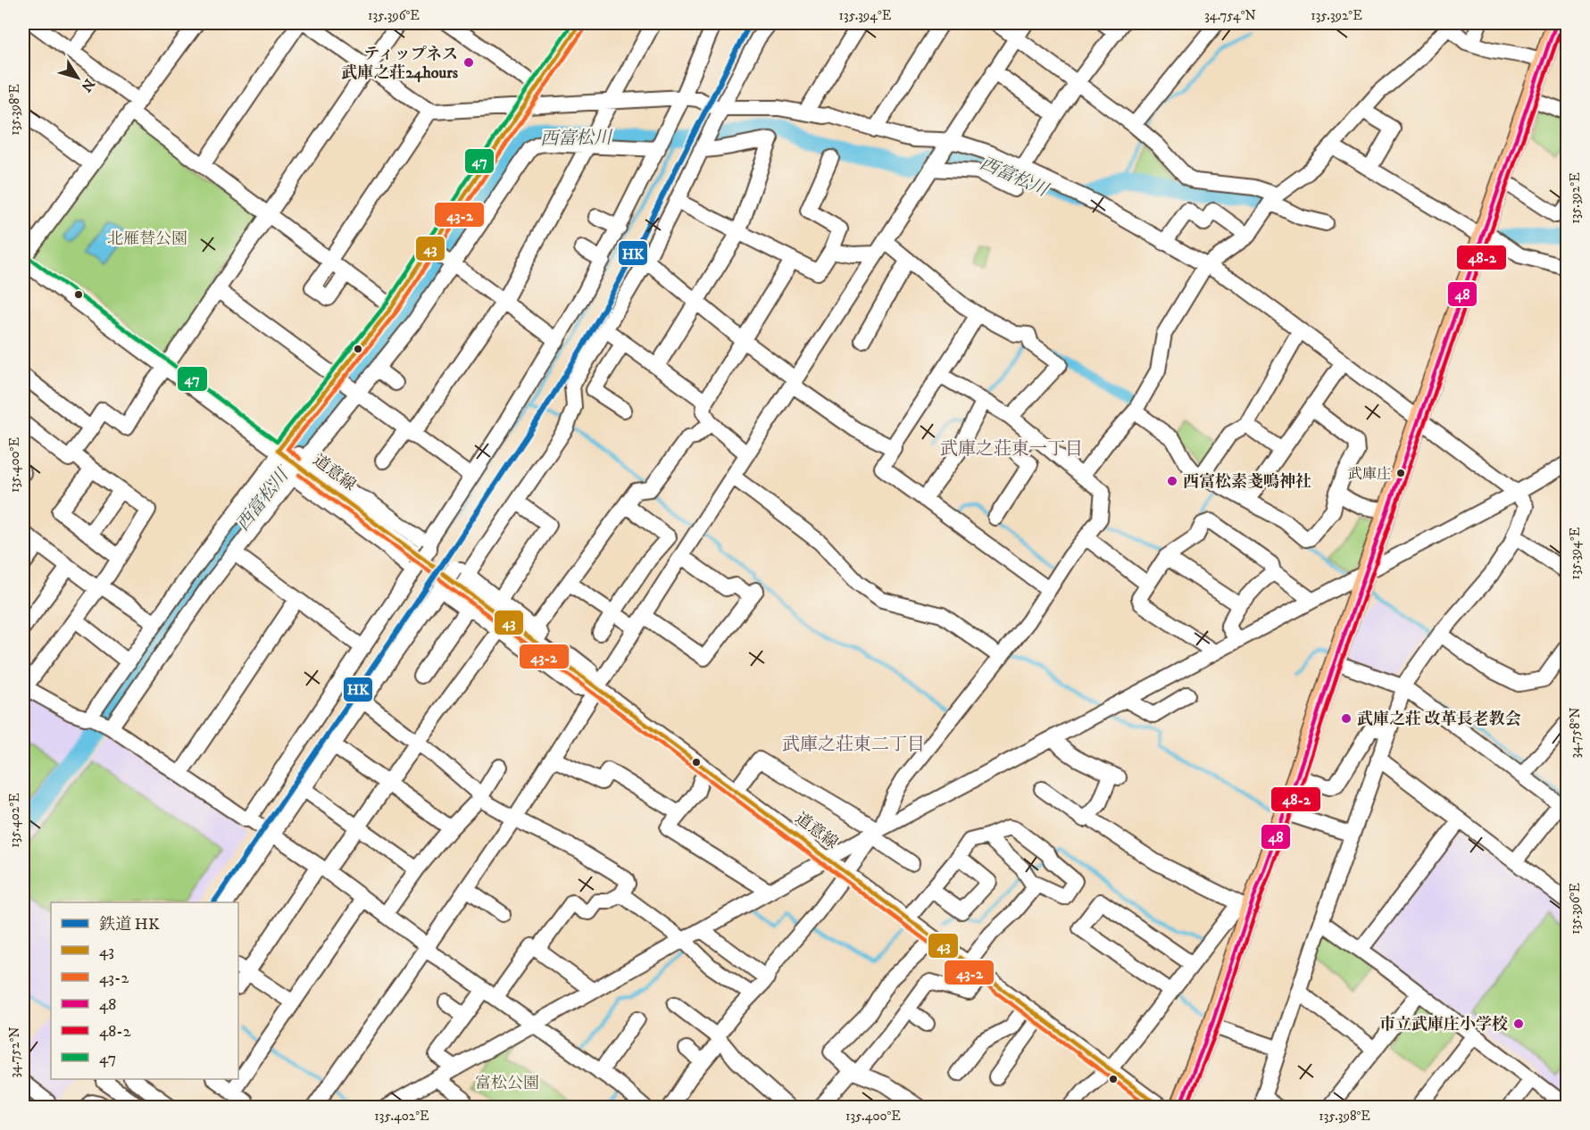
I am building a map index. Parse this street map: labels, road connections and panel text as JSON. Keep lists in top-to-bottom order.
{
  "streets": {
    "street": ["道意線"]
  },
  "districts": ["武庫之荘東一丁目", "武庫之荘東二丁目"],
  "water": ["西富松川"],
  "parks": ["北雁替公園", "富松公園"],
  "places": [
    "ティップネス 武庫之荘24hours",
    "武庫庄",
    "西富松素戔嗚神社",
    "武庫之荘 改革長老教会",
    "市立武庫庄小学校"
  ],
  "lines": [
    "rail line HK",
    "transit line 43",
    "transit line 48",
    "transit line 47",
    "transit line 48-2",
    "transit line 43-2"
  ],
  "legend": [
    "鉄道 HK",
    "43",
    "43-2",
    "48",
    "48-2",
    "47"
  ],
  "north": "bottom right",
  "coordinates": [
    "135.396°E",
    "135.394°E",
    "34.754°N",
    "135.392°E",
    "135.398°E",
    "135.400°E",
    "34.758°N",
    "135.402°E",
    "34.752°N"
  ]
}
